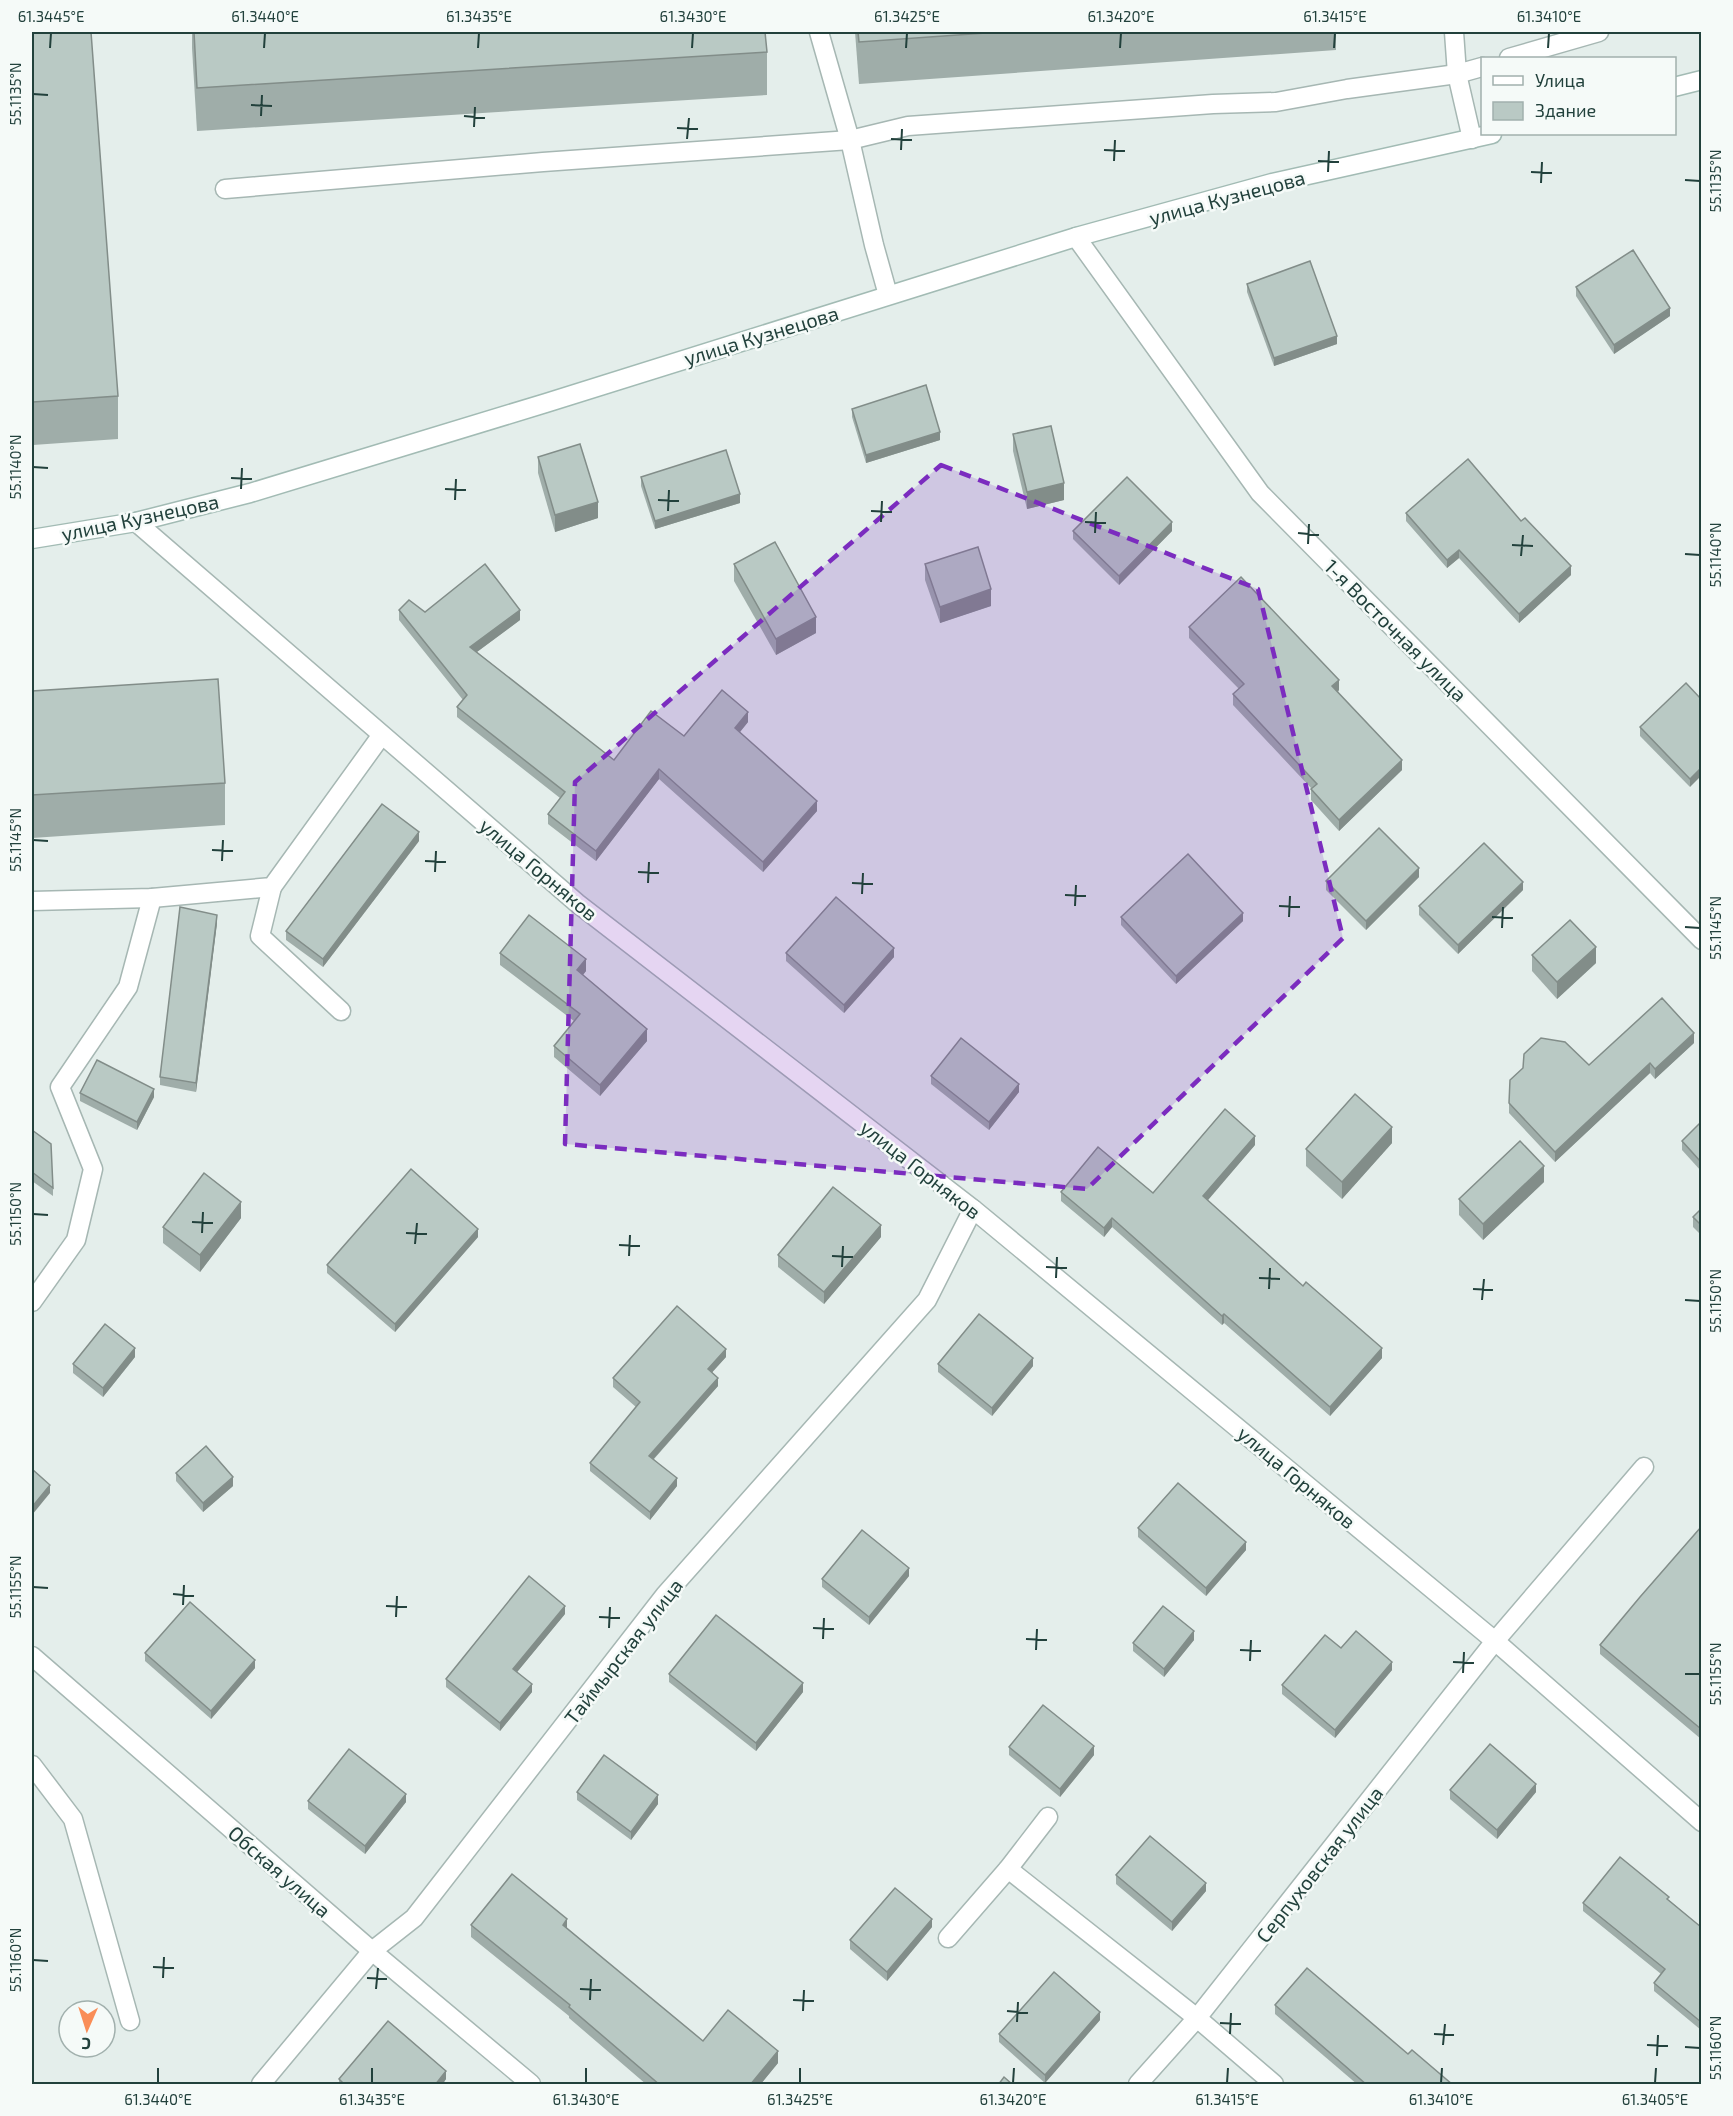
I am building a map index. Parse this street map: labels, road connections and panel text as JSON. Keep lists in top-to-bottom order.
{
  "streets": {
    "street": [
      "улица Кузнецова",
      "1-я Восточная улица",
      "улица Горняков",
      "Таймырская улица",
      "Серпуховская улица",
      "Обская улица"
    ]
  },
  "crossings": [
    ["улица Кузнецова", "1-я Восточная улица"],
    ["улица Кузнецова", "улица Горняков"],
    ["улица Горняков", "Таймырская улица"],
    ["улица Горняков", "Серпуховская улица"],
    ["Таймырская улица", "Обская улица"]
  ],
  "legend": ["Улица", "Здание"],
  "north": "bottom",
  "coordinates": [
    "61.3445°E",
    "61.3440°E",
    "61.3435°E",
    "61.3430°E",
    "61.3425°E",
    "61.3420°E",
    "61.3415°E",
    "61.3410°E",
    "55.1135°N",
    "55.1140°N",
    "55.1145°N",
    "55.1150°N",
    "55.1155°N",
    "55.1160°N",
    "61.3405°E"
  ]
}
